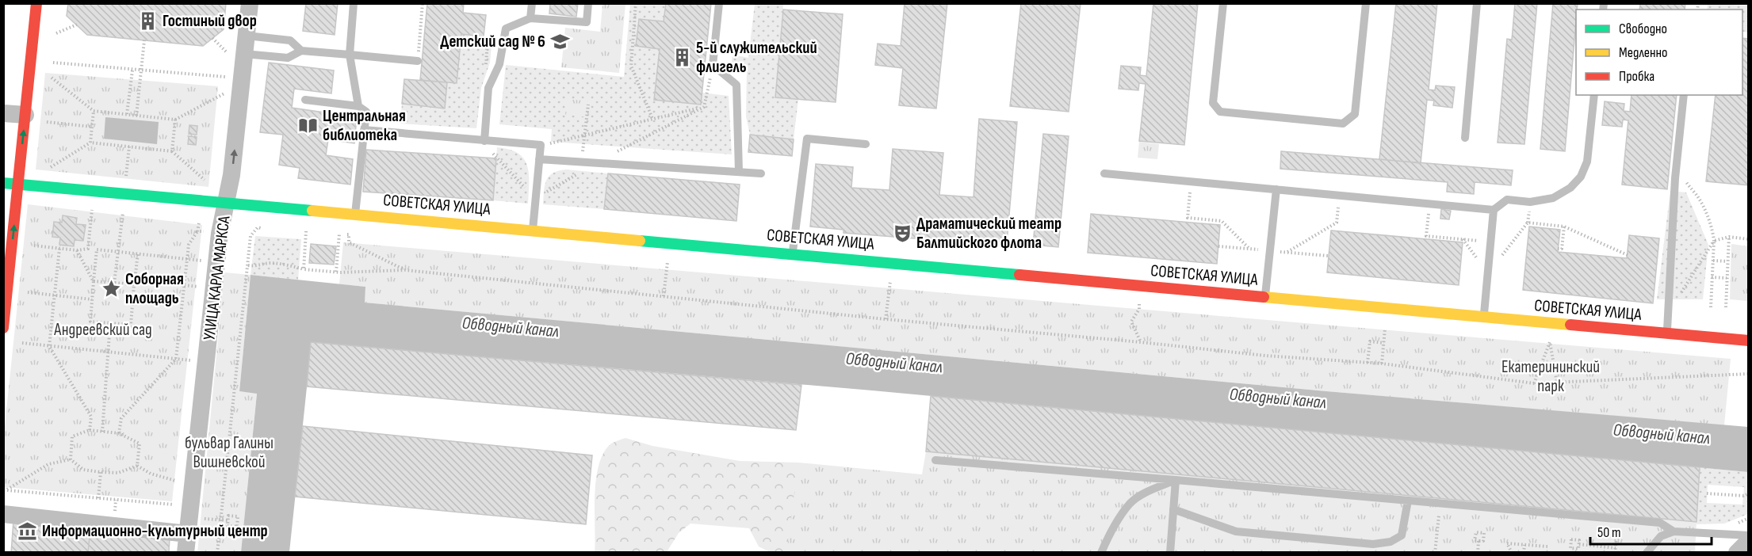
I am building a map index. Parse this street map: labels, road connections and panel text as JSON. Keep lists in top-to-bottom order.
{
  "streets": {
    "street": ["СОВЕТСКАЯ УЛИЦА", "УЛИЦА КАРЛА МАРКСА"]
  },
  "crossings": [
    ["СОВЕТСКАЯ УЛИЦА", "УЛИЦА КАРЛА МАРКСА"]
  ],
  "water": ["Обводный канал"],
  "parks": ["Андреевский сад", "Екатерининский парк", "бульвар Галины Вишневской"],
  "places": {
    "building": ["Гостиный двор", "5-й служительский флигель"],
    "school or university": ["Детский сад № 6"],
    "library": ["Центральная библиотека"],
    "theatre": ["Драматический театр Балтийского флота"],
    "place": ["Соборная площадь"],
    "museum": ["Информационно-культурный центр"]
  },
  "legend": ["Свободно", "Медленно", "Пробка"],
  "scale_bar": "50 m"
}
